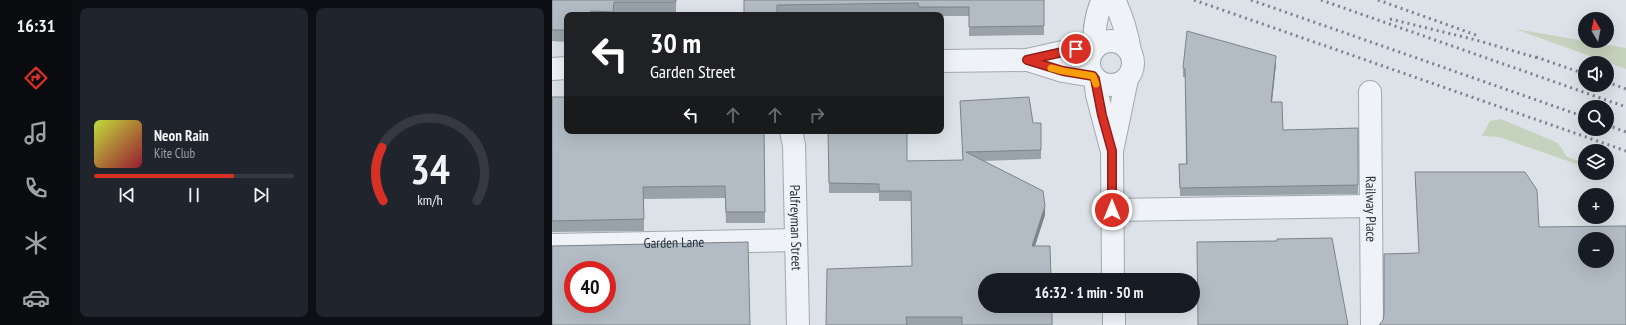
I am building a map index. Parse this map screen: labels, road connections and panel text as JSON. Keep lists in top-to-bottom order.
{
  "streets": {
    "street": ["Railway Place", "Palfreyman Street", "Garden Lane"]
  },
  "crossings": [
    ["Palfreyman Street", "Garden Lane"]
  ],
  "north": "top",
  "page": {
    "tabs": "16:31",
    "map_buttons": ["+", "−"],
    "turn": ["30 m", "Garden Street"],
    "song": ["Neon Rain", "Kite Club"],
    "limit": "40",
    "trip": "16:32 · 1 min · 50 m",
    "gauge": ["34", "km/h"]
  }
}
